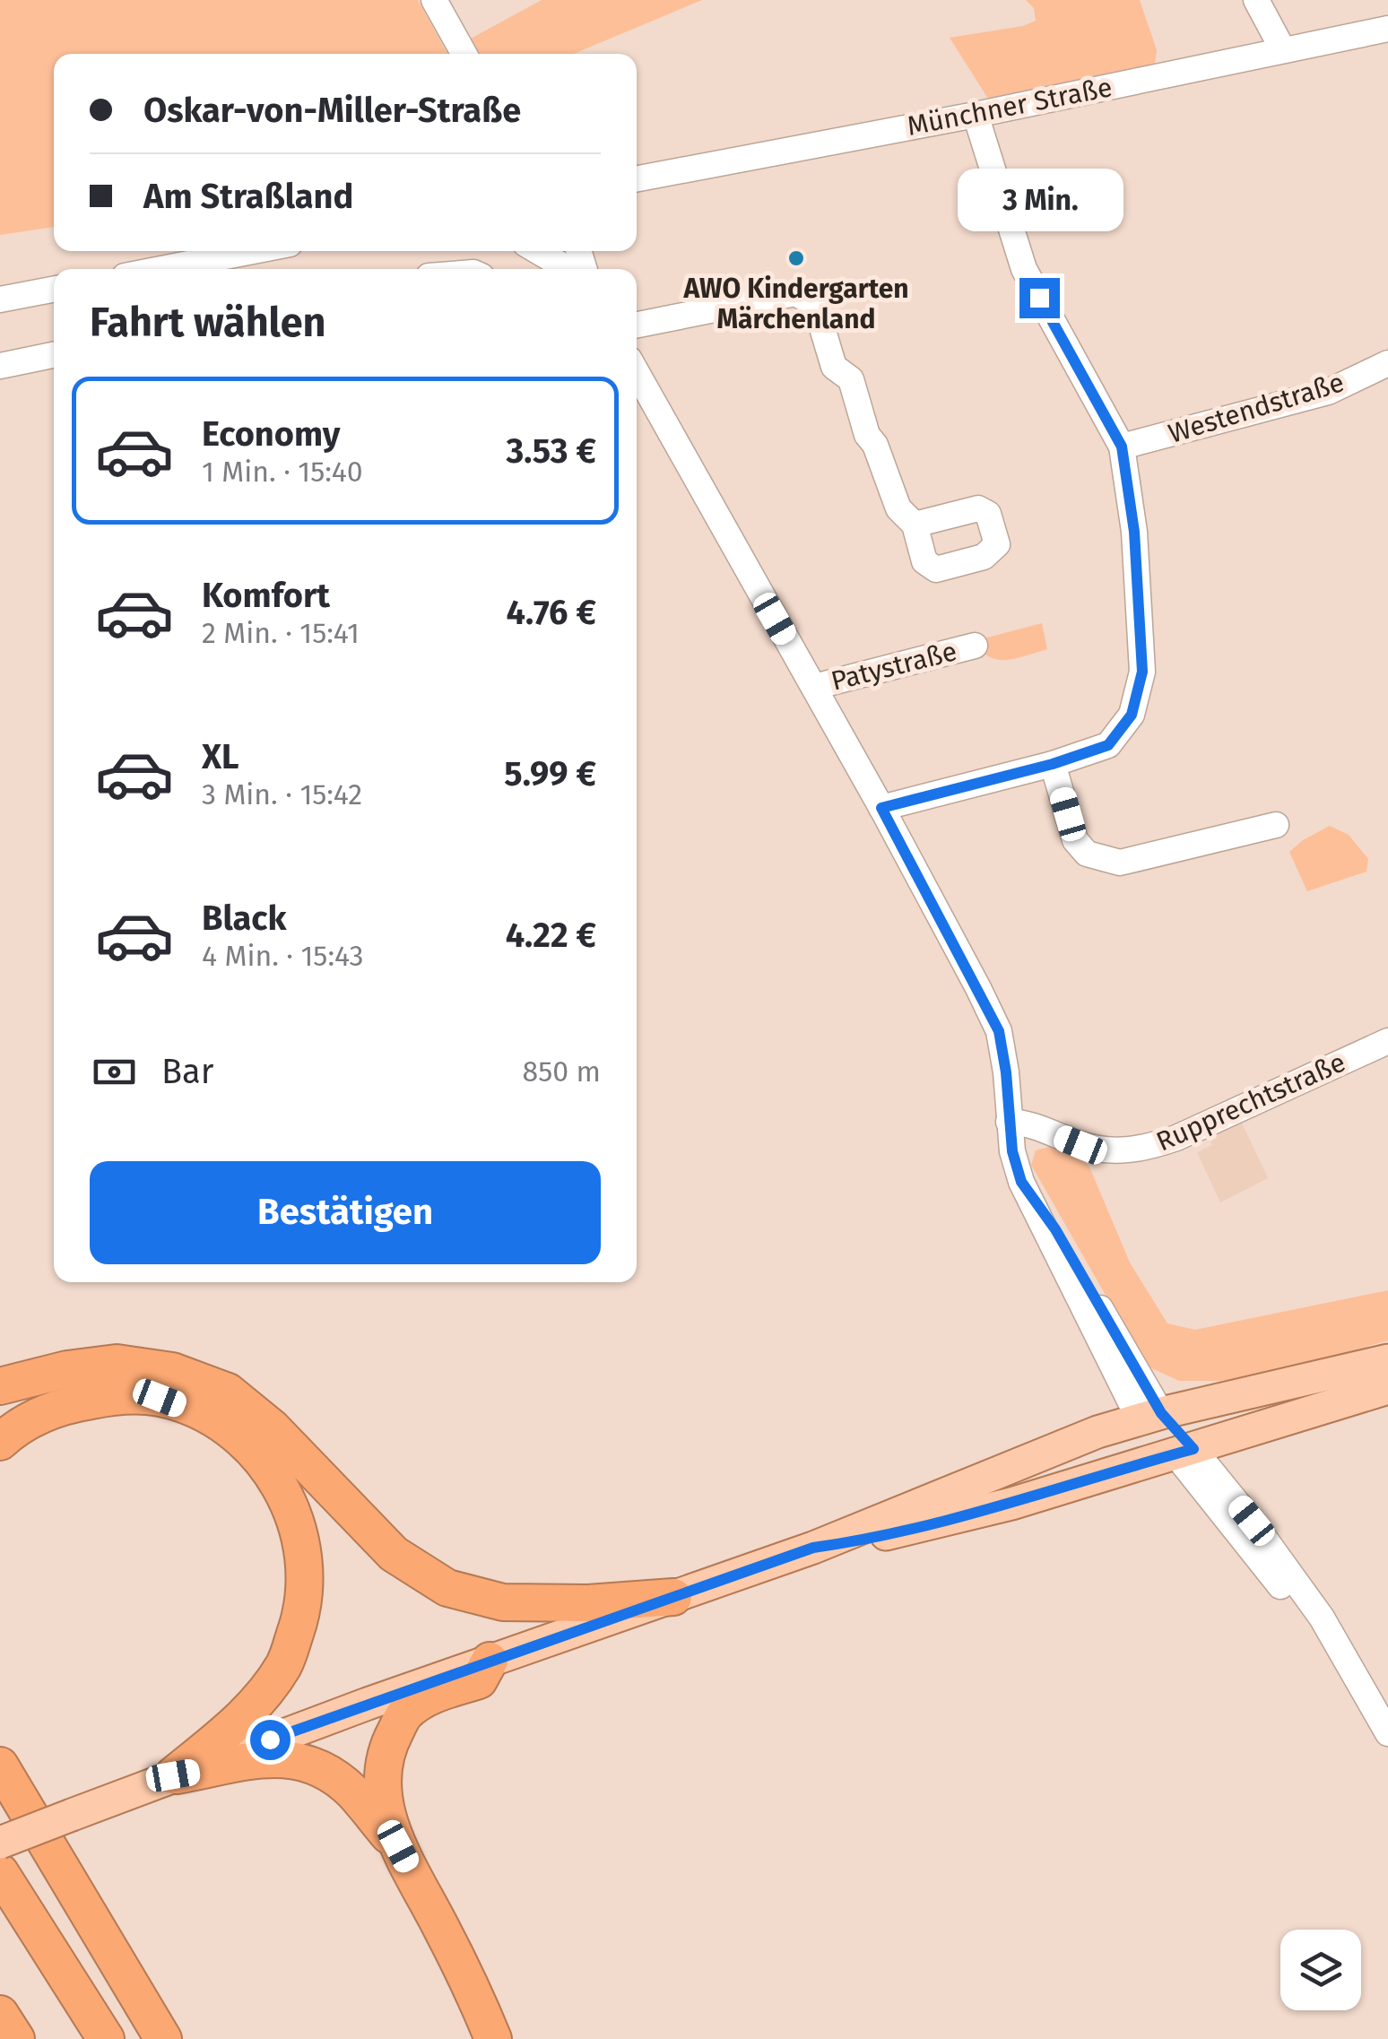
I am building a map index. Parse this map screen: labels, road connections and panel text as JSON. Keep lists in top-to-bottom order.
{
  "streets": {
    "street": [
      "Münchner Straße",
      "Westendstraße",
      "Patystraße",
      "Rupprechtstraße"
    ]
  },
  "places": ["AWO Kindergarten Märchenland"],
  "page": {
    "banner": ["Oskar-von-Miller-Straße", "Am Straßland"],
    "bubble": "3 Min.",
    "heading": "Fahrt wählen",
    "list": [
      {
        "name": "Economy",
        "note": "1 Min. · 15:40",
        "value": "3.53 €"
      },
      {
        "name": "Komfort",
        "note": "2 Min. · 15:41",
        "value": "4.76 €"
      },
      {
        "name": "XL",
        "note": "3 Min. · 15:42",
        "value": "5.99 €"
      },
      {
        "name": "Black",
        "note": "4 Min. · 15:43",
        "value": "4.22 €"
      }
    ],
    "pay": ["Bar", "850 m"],
    "buttons": "Bestätigen"
  }
}
